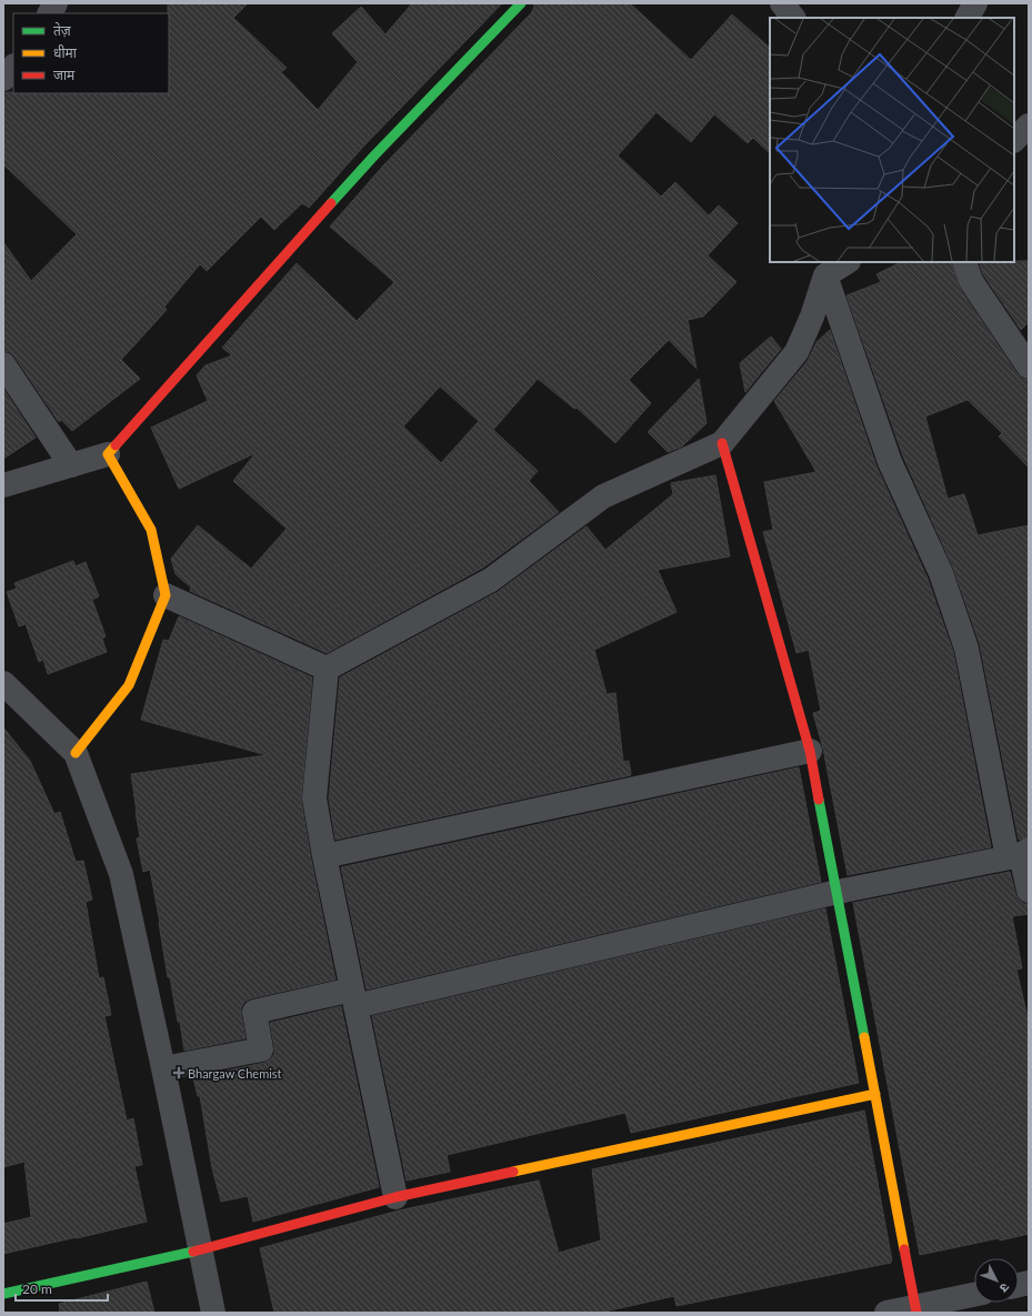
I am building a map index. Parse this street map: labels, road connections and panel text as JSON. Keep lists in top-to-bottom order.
{
  "places": {
    "health": ["Bhargaw Chemist"]
  },
  "legend": ["तेज़", "धीमा", "जाम"],
  "scale_bar": "20 m",
  "north": "bottom right"
}
